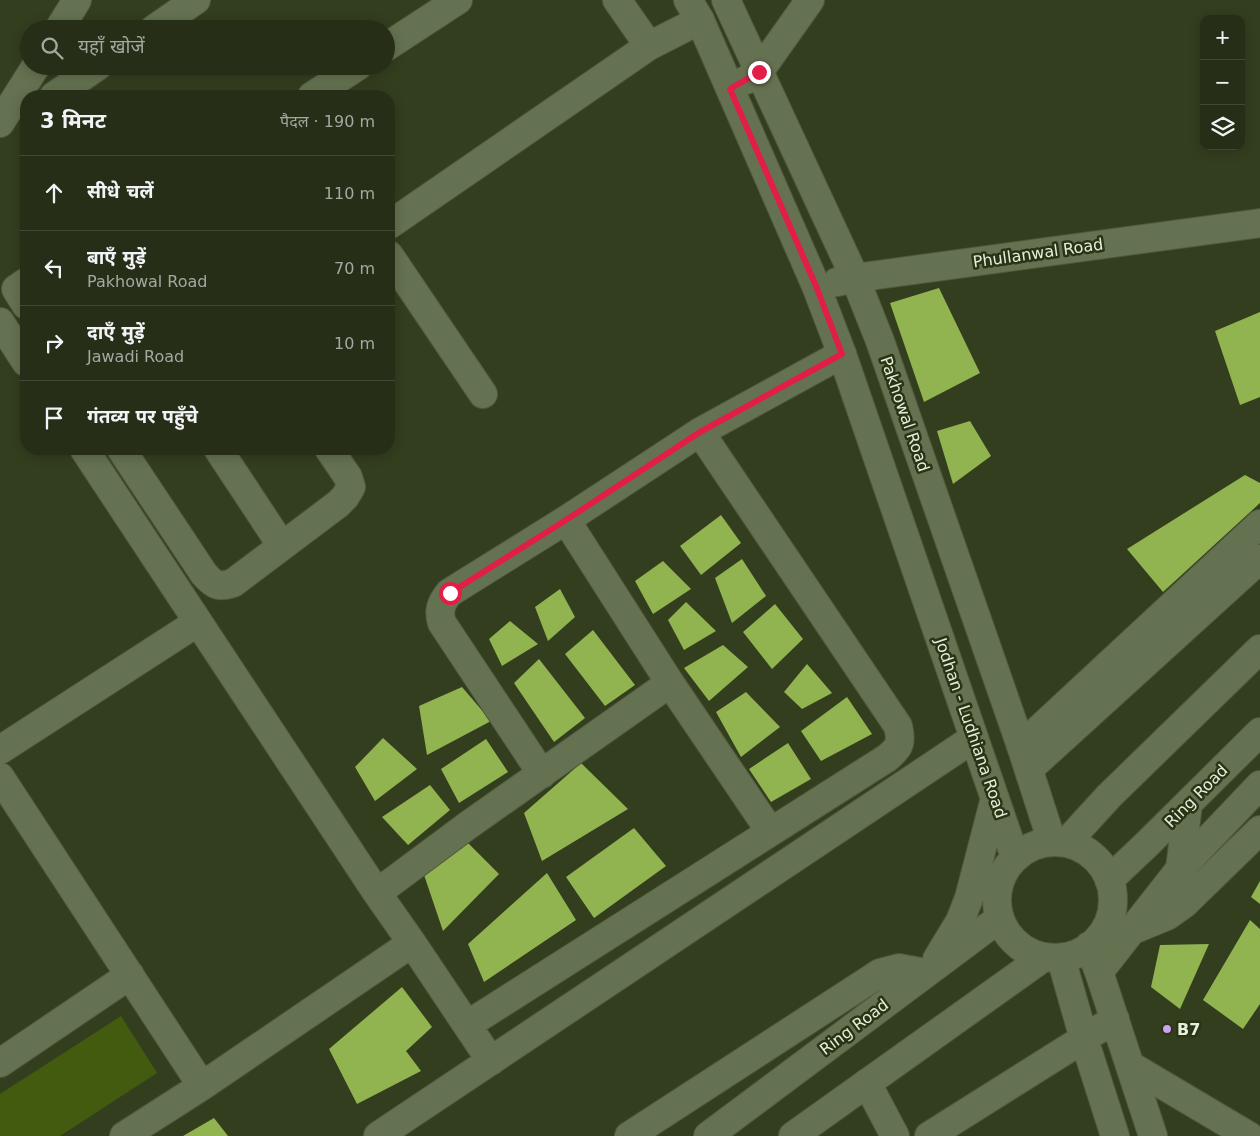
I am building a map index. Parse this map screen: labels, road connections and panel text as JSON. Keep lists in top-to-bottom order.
{
  "streets": {
    "street": [
      "Phullanwal Road",
      "Pakhowal Road",
      "Jodhan - Ludhiana Road",
      "Ring Road"
    ]
  },
  "crossings": [
    ["Phullanwal Road", "Pakhowal Road"],
    ["Pakhowal Road", "Jodhan - Ludhiana Road"],
    ["Pakhowal Road", "Ring Road"],
    ["Jodhan - Ludhiana Road", "Ring Road"]
  ],
  "places": ["B7"],
  "page": {
    "map_buttons": ["+", "−"],
    "search": "यहाँ खोजें",
    "heading": ["3 मिनट", "पैदल · 190 m"],
    "list": [
      ["सीधे चलें", "110 m"],
      ["बाएँ मुड़ें", "Pakhowal Road", "70 m"],
      ["दाएँ मुड़ें", "Jawadi Road", "10 m"],
      "गंतव्य पर पहुँचे"
    ]
  }
}
